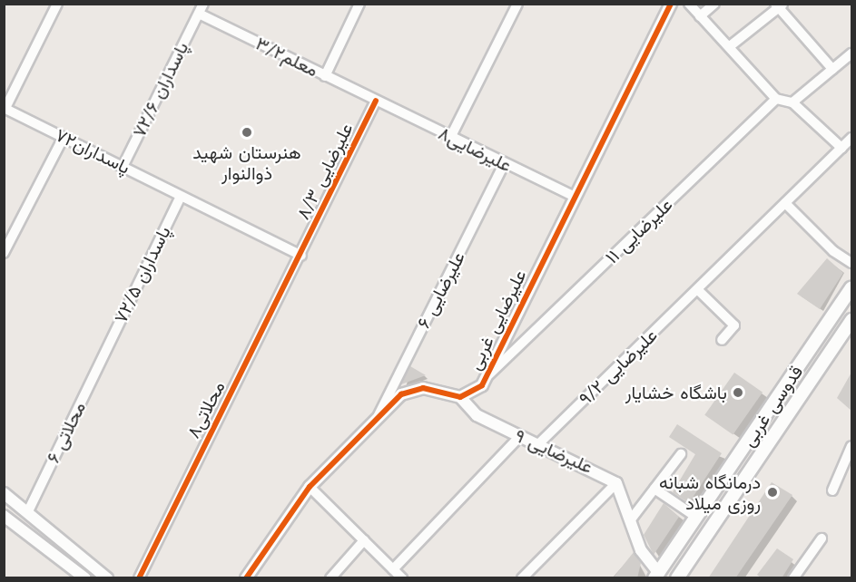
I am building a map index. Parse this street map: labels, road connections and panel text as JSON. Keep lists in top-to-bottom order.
{
  "streets": {
    "main road": ["قدوسی غربی"],
    "street": [
      "معلم۳/۲",
      "۷۲/۶ پاسداران",
      "علیرضایی۸",
      "پاسداران۷۲",
      "۸/۳ علیرضایی",
      "۱۱ علیرضایی",
      "۷۲/۵ پاسداران",
      "۶ علیرضایی",
      "علیرضایی غربی",
      "۹/۲ علیرضایی",
      "محلاتی۸",
      "۶ محلاتی",
      "۹ علیرضایی"
    ]
  },
  "crossings": [
    ["معلم۳/۲", "۷۲/۶ پاسداران"],
    ["معلم۳/۲", "علیرضایی۸"],
    ["معلم۳/۲", "۸/۳ علیرضایی"],
    ["۷۲/۶ پاسداران", "پاسداران۷۲"],
    ["علیرضایی۸", "۸/۳ علیرضایی"],
    ["علیرضایی۸", "۶ علیرضایی"],
    ["علیرضایی۸", "علیرضایی غربی"],
    ["پاسداران۷۲", "۸/۳ علیرضایی"],
    ["پاسداران۷۲", "۷۲/۵ پاسداران"],
    ["پاسداران۷۲", "محلاتی۸"],
    ["۸/۳ علیرضایی", "محلاتی۸"],
    ["۱۱ علیرضایی", "علیرضایی غربی"],
    ["۷۲/۵ پاسداران", "۶ محلاتی"],
    ["علیرضایی غربی", "۹ علیرضایی"],
    ["۹/۲ علیرضایی", "۹ علیرضایی"]
  ],
  "places": ["هنرستان شهید ذوالنوار", "باشگاه خشایار", "درمانگاه شبانه روزی میلاد"]
}
